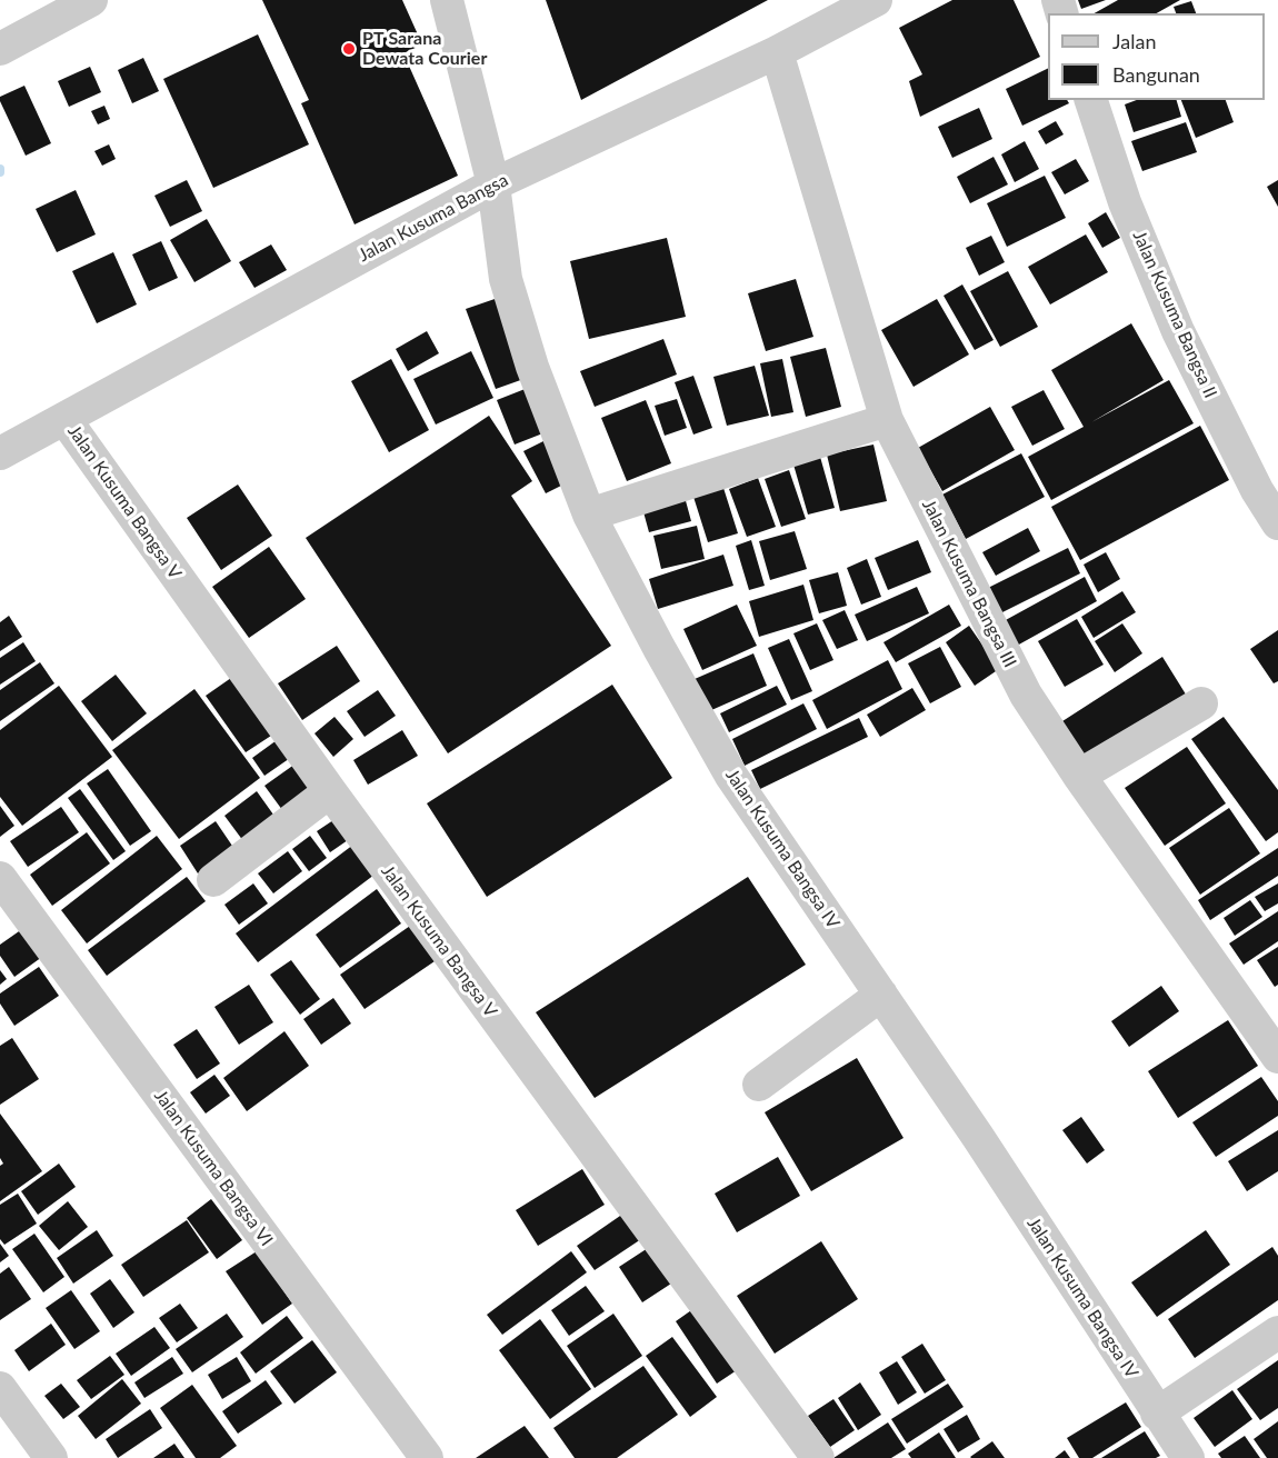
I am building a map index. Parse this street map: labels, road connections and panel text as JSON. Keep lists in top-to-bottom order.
{
  "streets": {
    "street": [
      "Jalan Kusuma Bangsa",
      "Jalan Kusuma Bangsa II",
      "Jalan Kusuma Bangsa V",
      "Jalan Kusuma Bangsa III",
      "Jalan Kusuma Bangsa IV",
      "Jalan Kusuma Bangsa VI"
    ]
  },
  "crossings": [
    ["Jalan Kusuma Bangsa", "Jalan Kusuma Bangsa V"],
    ["Jalan Kusuma Bangsa", "Jalan Kusuma Bangsa III"],
    ["Jalan Kusuma Bangsa", "Jalan Kusuma Bangsa IV"]
  ],
  "places": ["PT Sarana Dewata Courier"],
  "legend": ["Jalan", "Bangunan"]
}
